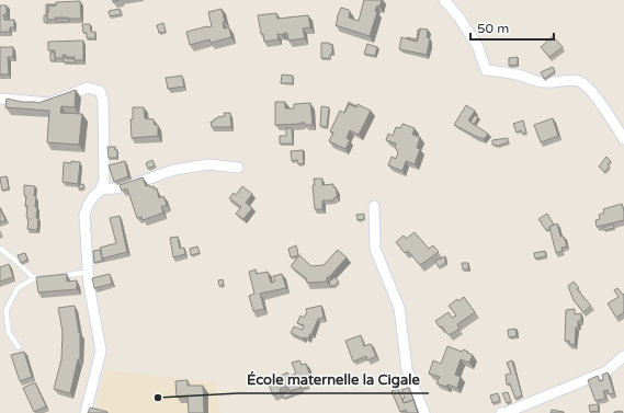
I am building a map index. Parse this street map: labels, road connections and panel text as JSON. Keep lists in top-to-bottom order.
{
  "places": ["École maternelle la Cigale"],
  "scale_bar": "50 m"
}
